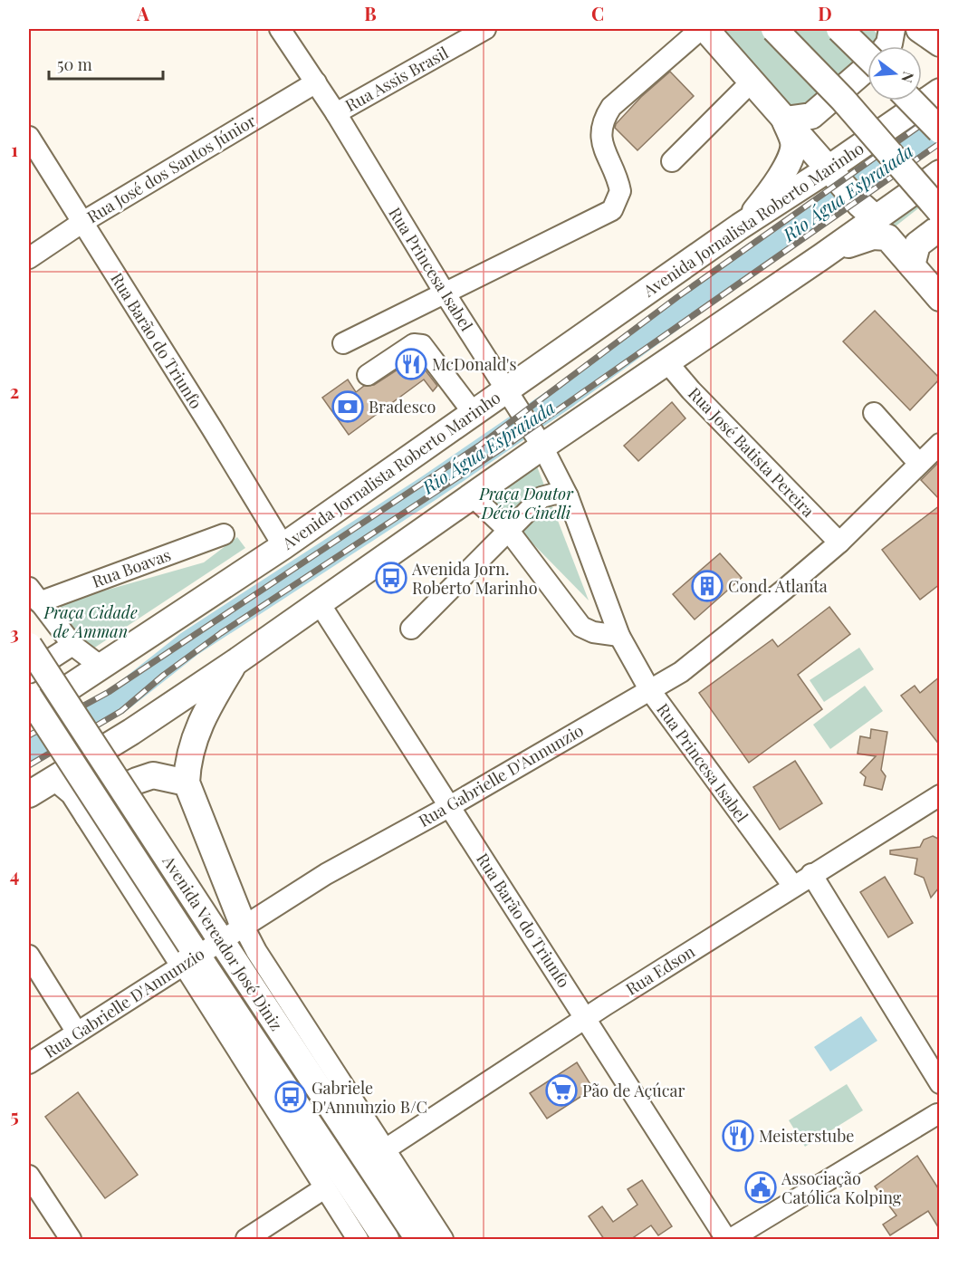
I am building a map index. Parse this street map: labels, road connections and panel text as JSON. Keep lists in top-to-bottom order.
{
  "streets": {
    "main road": ["Avenida Jornalista Roberto Marinho", "Avenida Vereador José Diniz"],
    "street": [
      "Rua Assis Brasil",
      "Rua José dos Santos Júnior",
      "Rua Princesa Isabel",
      "Rua Barão do Triunfo",
      "Rua José Batista Pereira",
      "Rua Boavas",
      "Rua Gabrielle D'Annunzio",
      "Rua Edson"
    ]
  },
  "crossings": [
    ["Rua Assis Brasil", "Rua Princesa Isabel"],
    ["Rua José dos Santos Júnior", "Rua Princesa Isabel"],
    ["Rua José dos Santos Júnior", "Rua Barão do Triunfo"],
    ["Avenida Jornalista Roberto Marinho", "Rua Princesa Isabel"],
    ["Avenida Jornalista Roberto Marinho", "Rua Barão do Triunfo"],
    ["Rua Princesa Isabel", "Rua Gabrielle D'Annunzio"],
    ["Rua Princesa Isabel", "Rua Edson"],
    ["Rua Barão do Triunfo", "Rua Gabrielle D'Annunzio"],
    ["Rua Barão do Triunfo", "Rua Edson"],
    ["Rua José Batista Pereira", "Rua Gabrielle D'Annunzio"],
    ["Rua Gabrielle D'Annunzio", "Avenida Vereador José Diniz"],
    ["Avenida Vereador José Diniz", "Rua Edson"]
  ],
  "water": ["Rio Água Espraiada"],
  "parks": ["Praça Doutor Décio Cinelli", "Praça Cidade de Amman"],
  "places": {
    "restaurant": ["McDonald's", "Meisterstube"],
    "bank": ["Bradesco"],
    "bus stop": ["Avenida Jorn. Roberto Marinho", "Gabriele D'Annunzio B/C"],
    "building": ["Cond. Atlanta"],
    "supermarket": ["Pão de Açúcar"],
    "public building": ["Associação Católica Kolping"]
  },
  "scale_bar": "50 m",
  "north": "right",
  "grid": {
    "columns": [
      "A",
      "B",
      "C",
      "D"
    ],
    "rows": [
      "1",
      "2",
      "3",
      "4",
      "5"
    ]
  }
}
